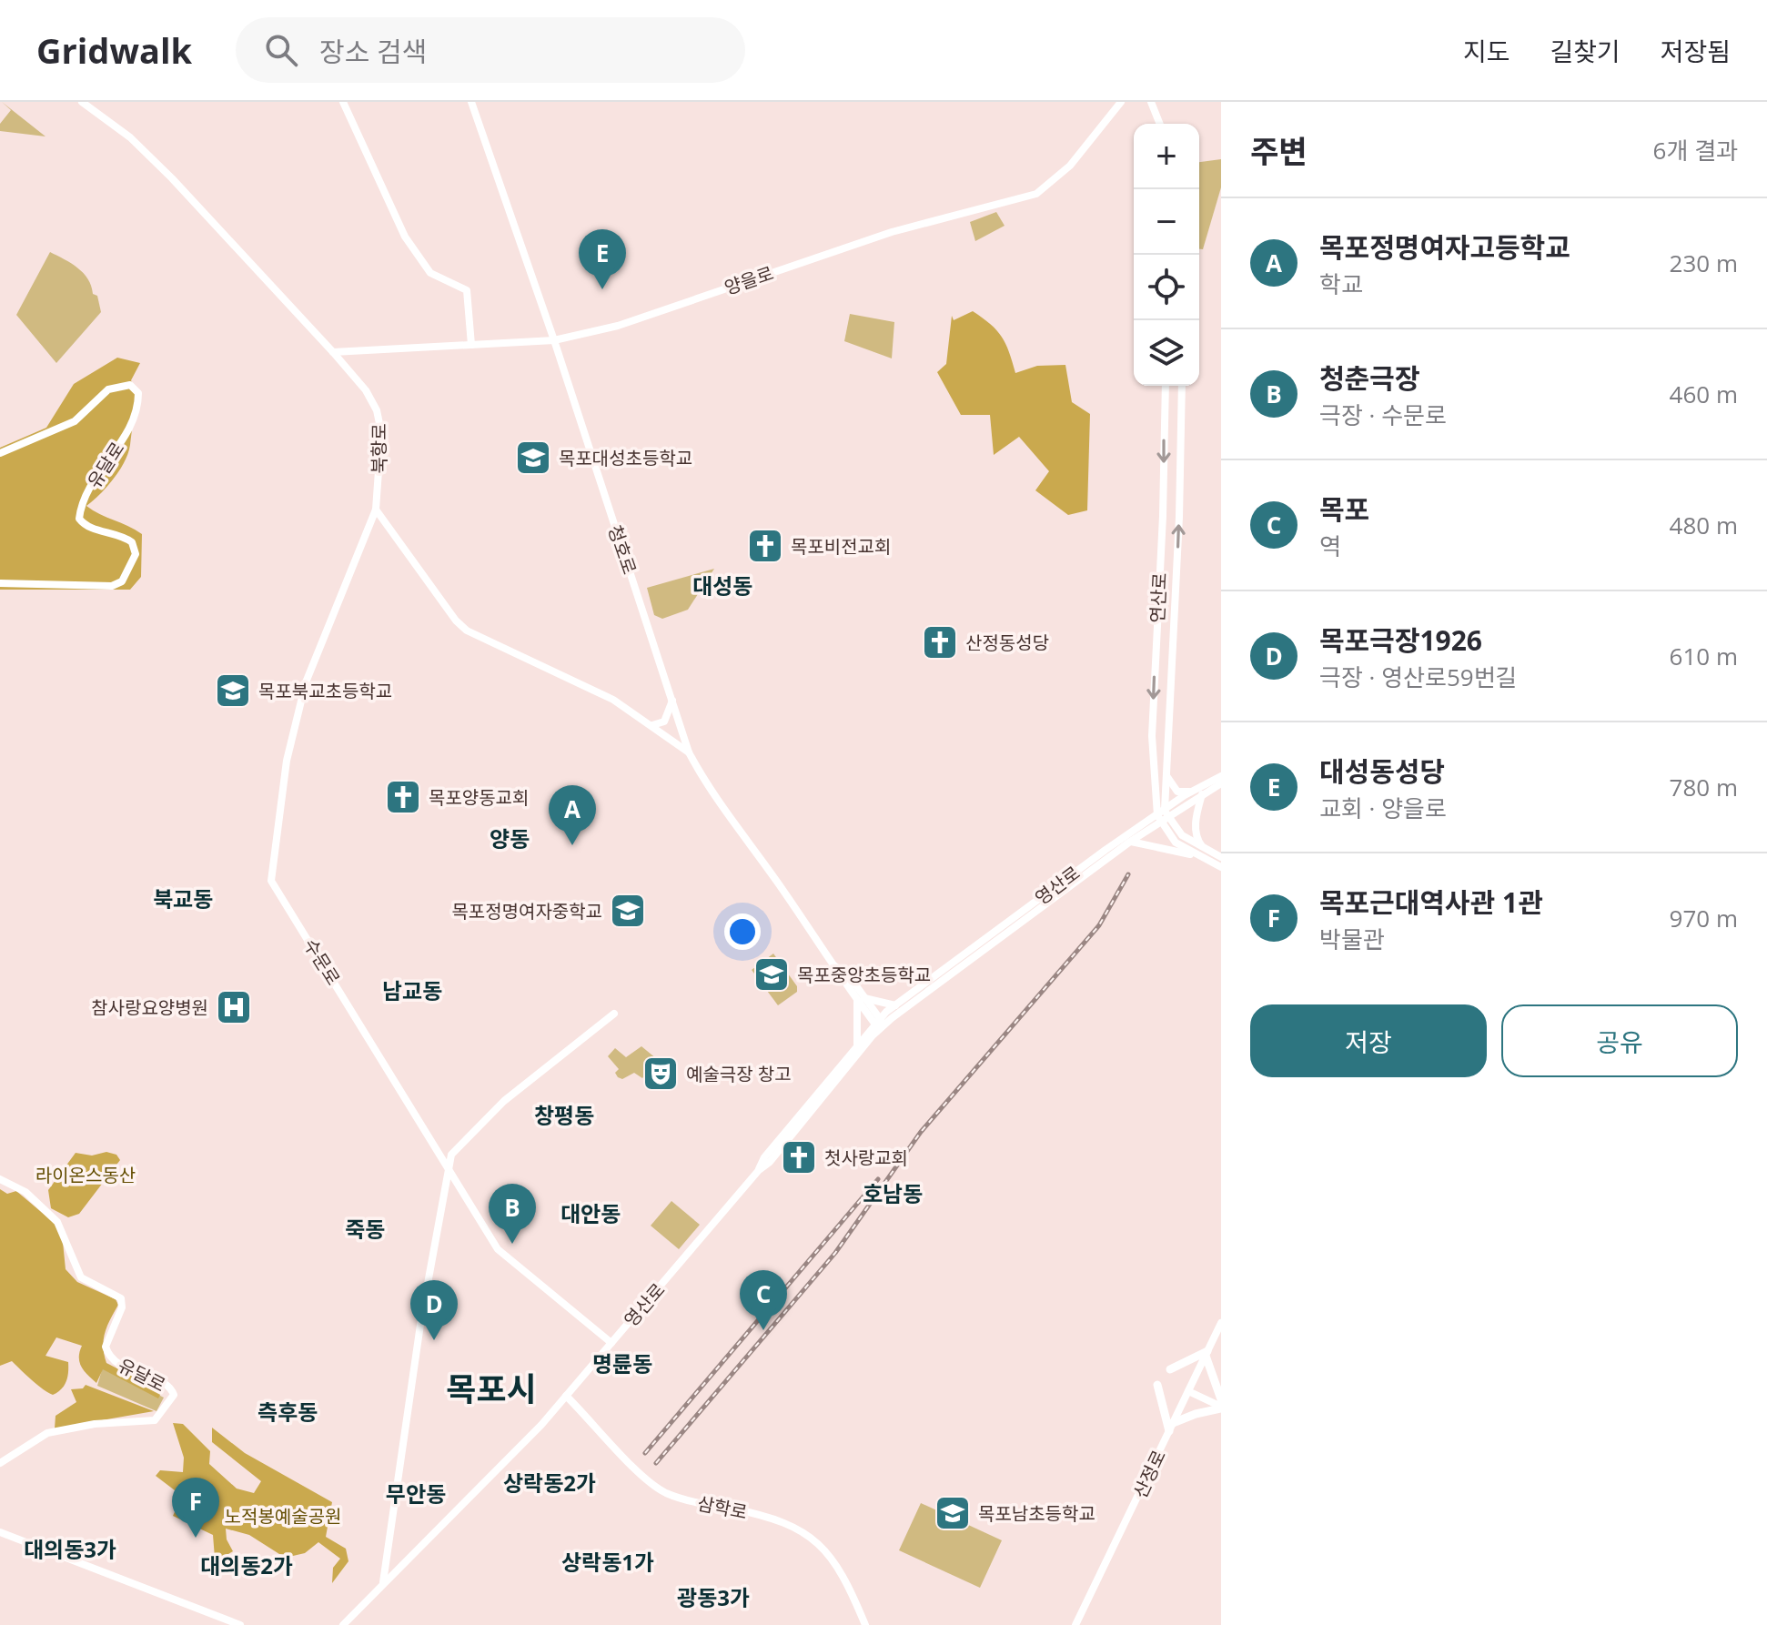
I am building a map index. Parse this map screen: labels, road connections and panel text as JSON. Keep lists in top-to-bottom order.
{
  "streets": {
    "street": [
      "양을로",
      "북항로",
      "유달로",
      "청호로",
      "연산로",
      "영산로",
      "수문로",
      "산정로",
      "삼학로"
    ]
  },
  "crossings": [
    ["양을로", "북항로"],
    ["양을로", "청호로"],
    ["북항로", "수문로"],
    ["청호로", "영산로"],
    ["연산로", "영산로"],
    ["영산로", "수문로"],
    ["영산로", "삼학로"]
  ],
  "districts": [
    "대성동",
    "양동",
    "북교동",
    "남교동",
    "창평동",
    "호남동",
    "대안동",
    "죽동",
    "명륜동",
    "목포시",
    "측후동",
    "상락동2가",
    "무안동",
    "대의동3가",
    "상락동1가",
    "대의동2가",
    "광동3가"
  ],
  "parks": ["라이온스동산", "노적봉예술공원"],
  "places": {
    "school or university": [
      "목포대성초등학교",
      "목포북교초등학교",
      "목포정명여자중학교",
      "목포중앙초등학교",
      "목포남초등학교"
    ],
    "church": [
      "목포비전교회",
      "산정동성당",
      "목포양동교회",
      "첫사랑교회"
    ],
    "hospital": ["참사랑요양병원"],
    "theatre": ["예술극장 창고"]
  },
  "page": {
    "header": "Gridwalk",
    "search": "장소 검색",
    "nav": ["지도", "길찾기", "저장됨"],
    "heading": ["주변", "6개 결과"],
    "map_buttons": ["+", "−"],
    "list": [
      {
        "mark": "A",
        "name": "목포정명여자고등학교",
        "note": "학교",
        "value": "230 m"
      },
      {
        "mark": "B",
        "name": "청춘극장",
        "note": "극장 · 수문로",
        "value": "460 m"
      },
      {
        "mark": "C",
        "name": "목포",
        "note": "역",
        "value": "480 m"
      },
      {
        "mark": "D",
        "name": "목포극장1926",
        "note": "극장 · 영산로59번길",
        "value": "610 m"
      },
      {
        "mark": "E",
        "name": "대성동성당",
        "note": "교회 · 양을로",
        "value": "780 m"
      },
      {
        "mark": "F",
        "name": "목포근대역사관 1관",
        "note": "박물관",
        "value": "970 m"
      }
    ],
    "pins": [
      "E",
      "A",
      "B",
      "C",
      "D",
      "F"
    ],
    "buttons": ["저장", "공유"]
  }
}
